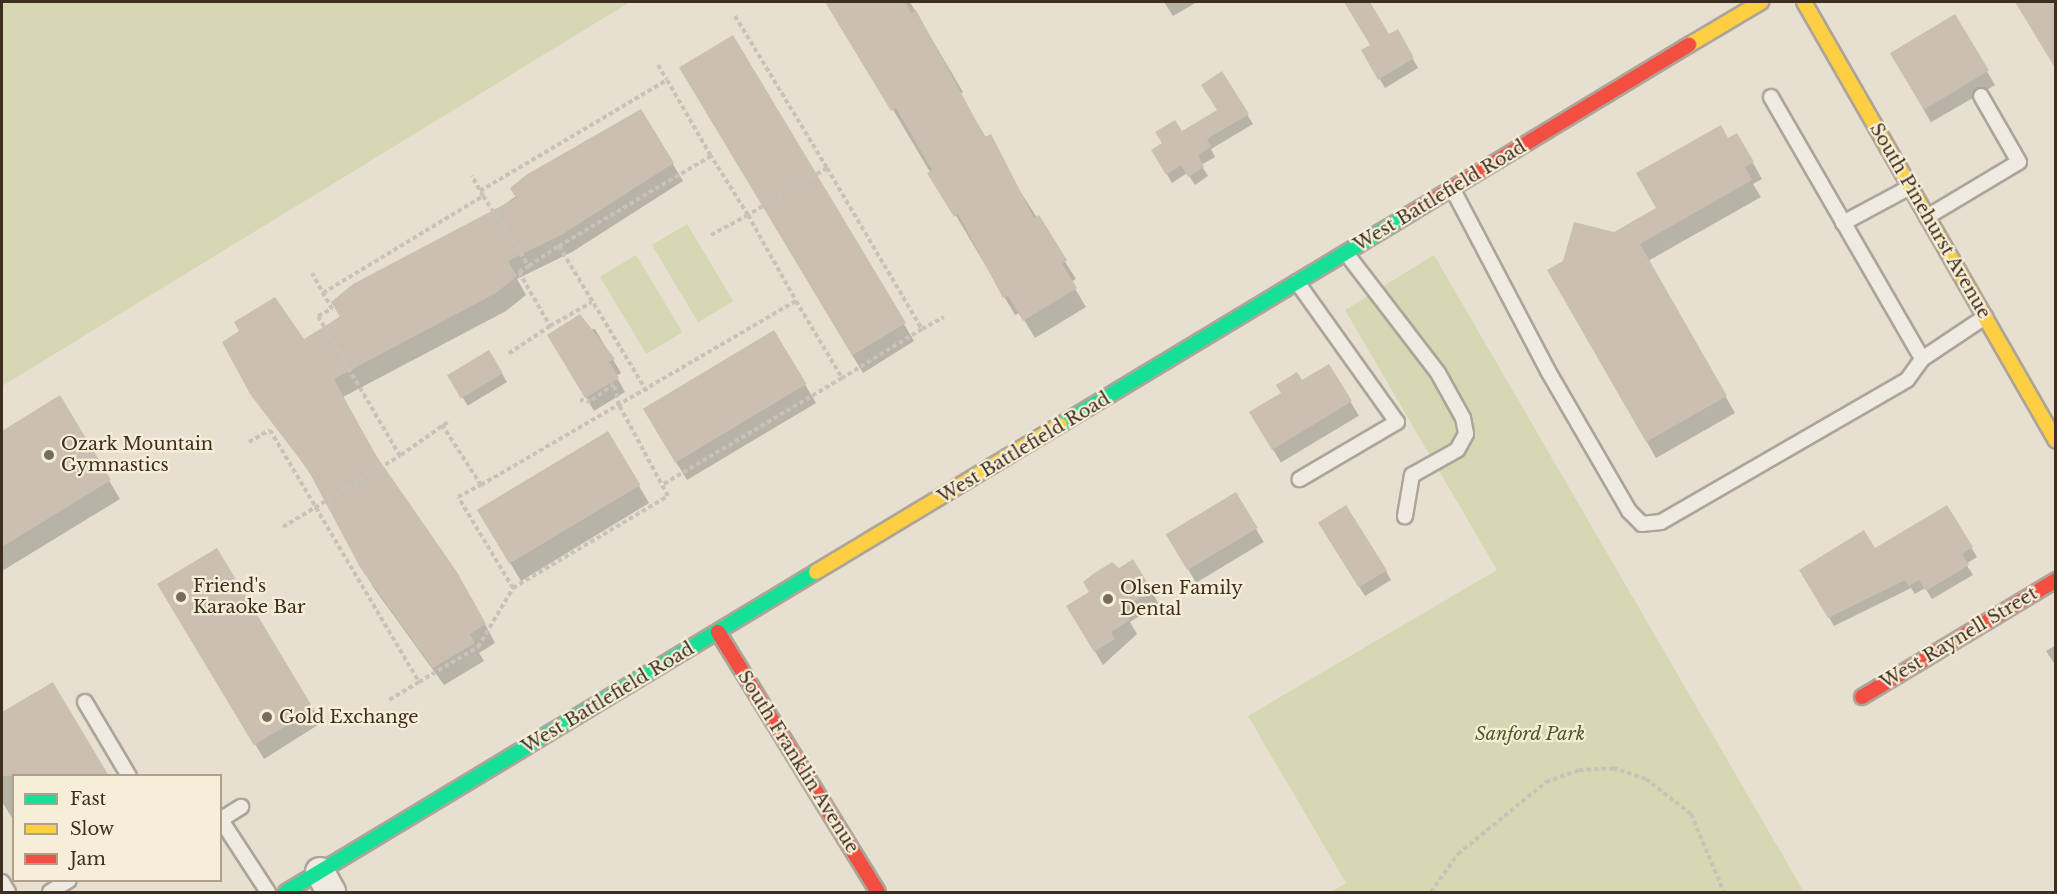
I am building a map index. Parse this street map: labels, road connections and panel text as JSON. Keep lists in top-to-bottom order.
{
  "streets": {
    "main road": [
      "West Battlefield Road",
      "South Pinehurst Avenue",
      "West Raynell Street",
      "South Franklin Avenue"
    ]
  },
  "crossings": [
    ["West Battlefield Road", "South Franklin Avenue"]
  ],
  "parks": ["Sanford Park"],
  "places": [
    "Ozark Mountain Gymnastics",
    "Friend's Karaoke Bar",
    "Olsen Family Dental",
    "Gold Exchange"
  ],
  "legend": ["Fast", "Slow", "Jam"]
}
